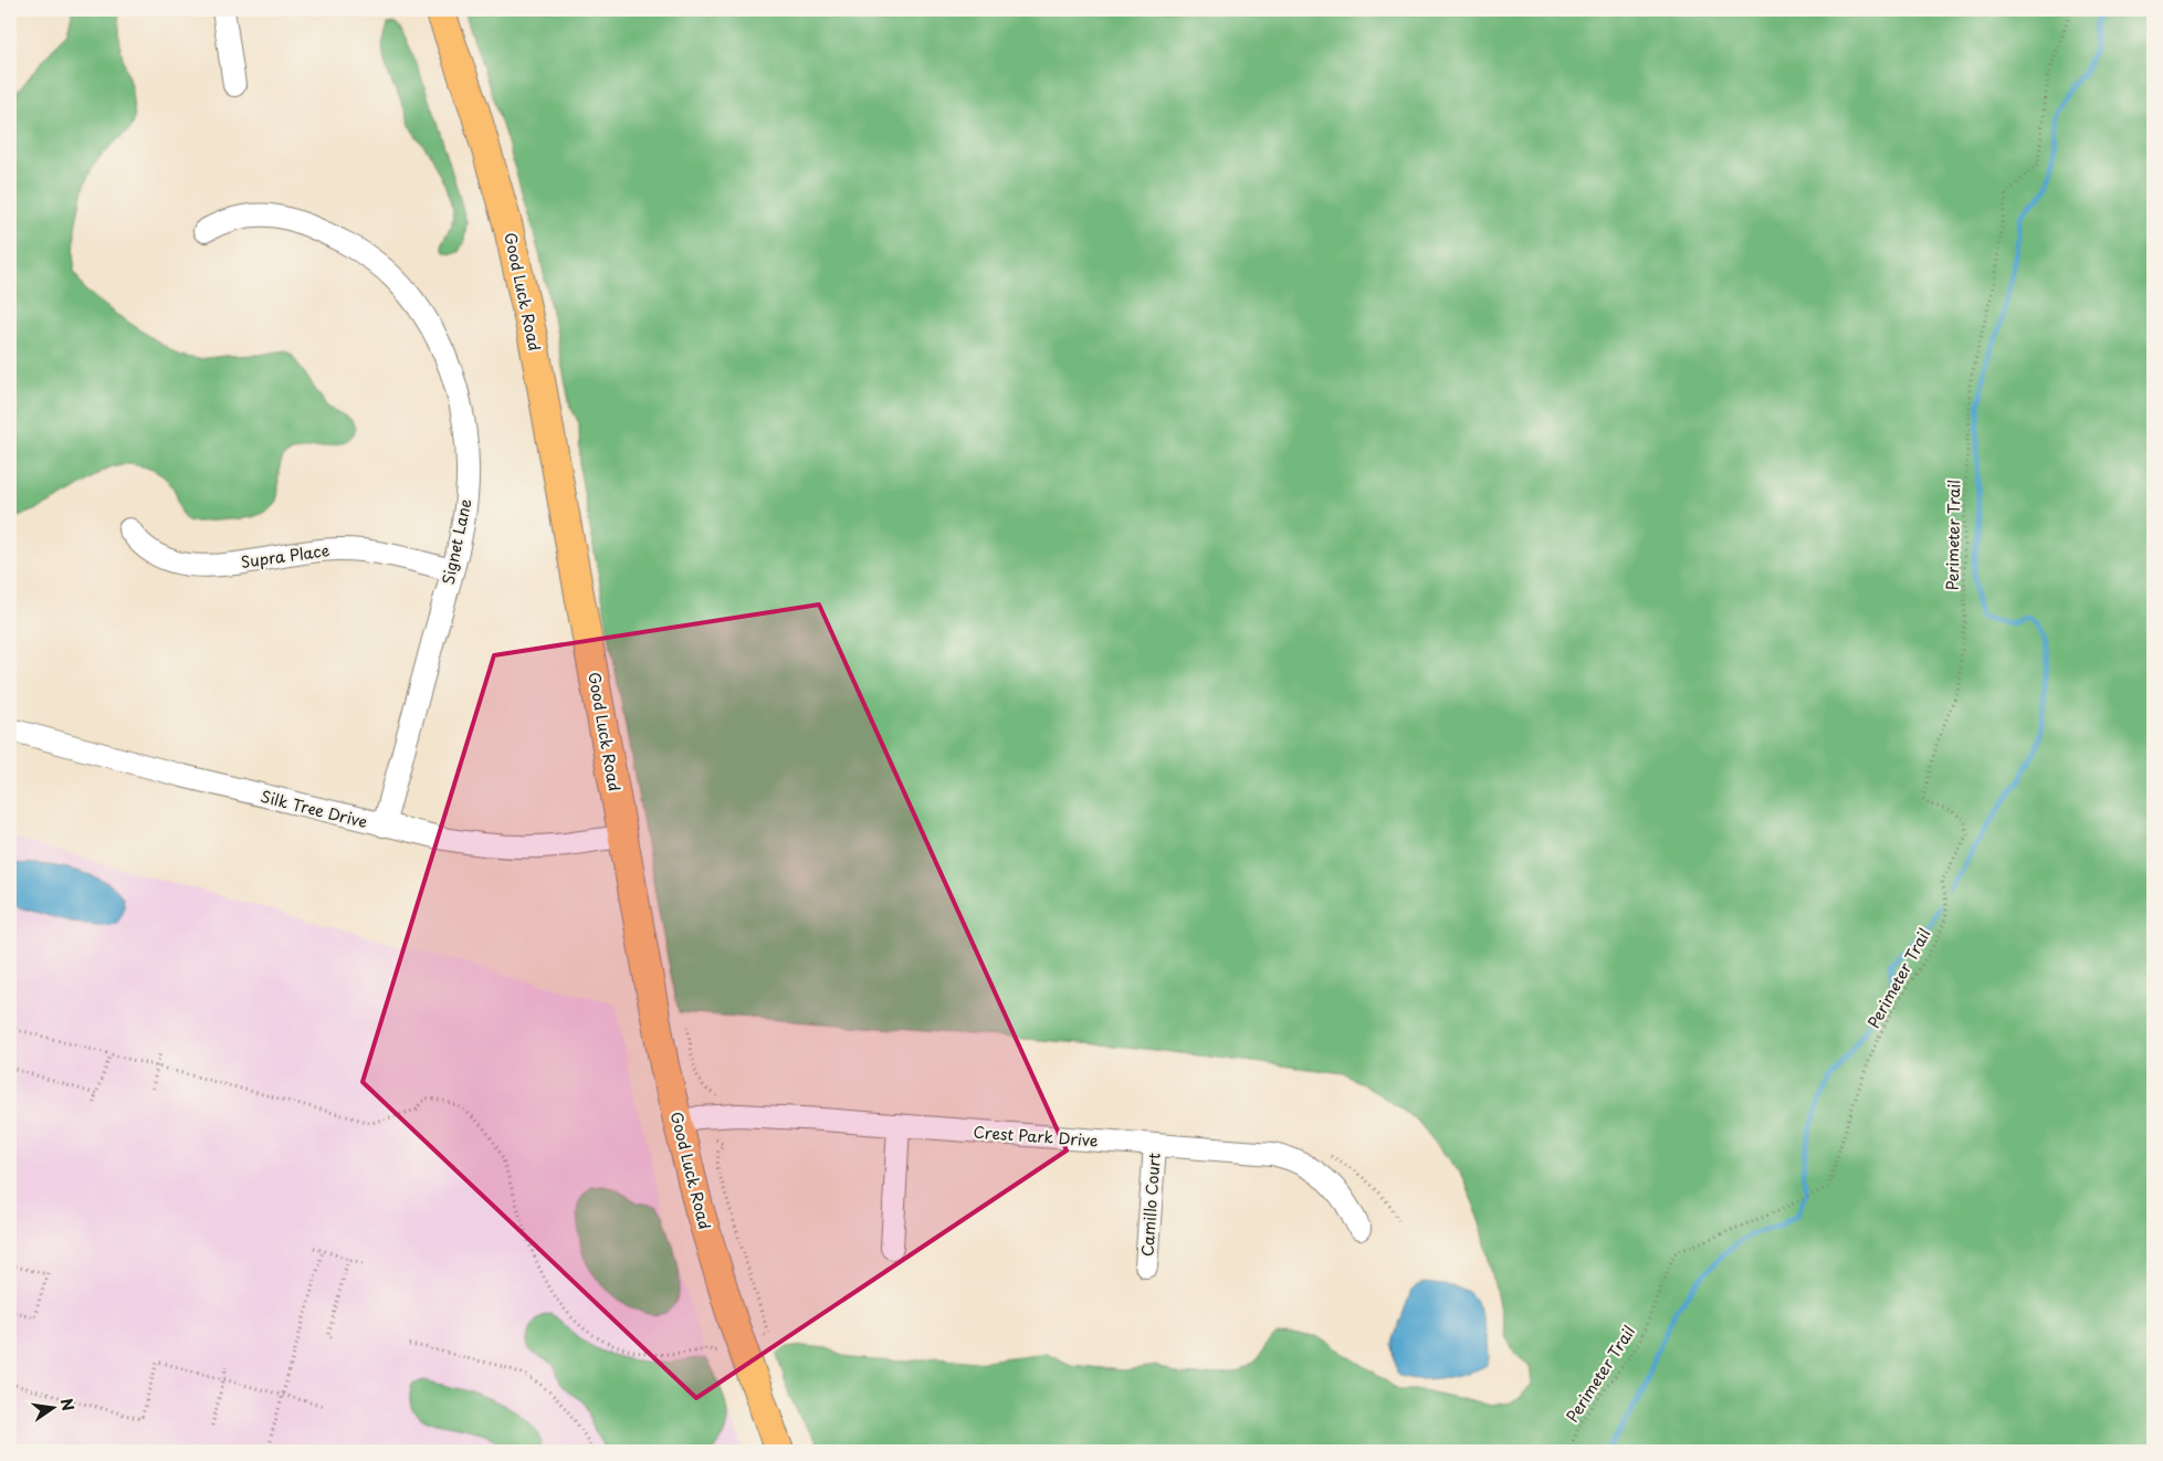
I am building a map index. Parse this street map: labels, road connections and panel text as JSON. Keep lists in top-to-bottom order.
{
  "streets": {
    "main road": ["Good Luck Road"],
    "street": [
      "Signet Lane",
      "Supra Place",
      "Silk Tree Drive",
      "Crest Park Drive",
      "Camillo Court"
    ],
    "path": ["Perimeter Trail"]
  },
  "crossings": [
    ["Good Luck Road", "Silk Tree Drive"],
    ["Good Luck Road", "Crest Park Drive"],
    ["Signet Lane", "Supra Place"],
    ["Signet Lane", "Silk Tree Drive"],
    ["Crest Park Drive", "Camillo Court"]
  ],
  "north": "right"
}
